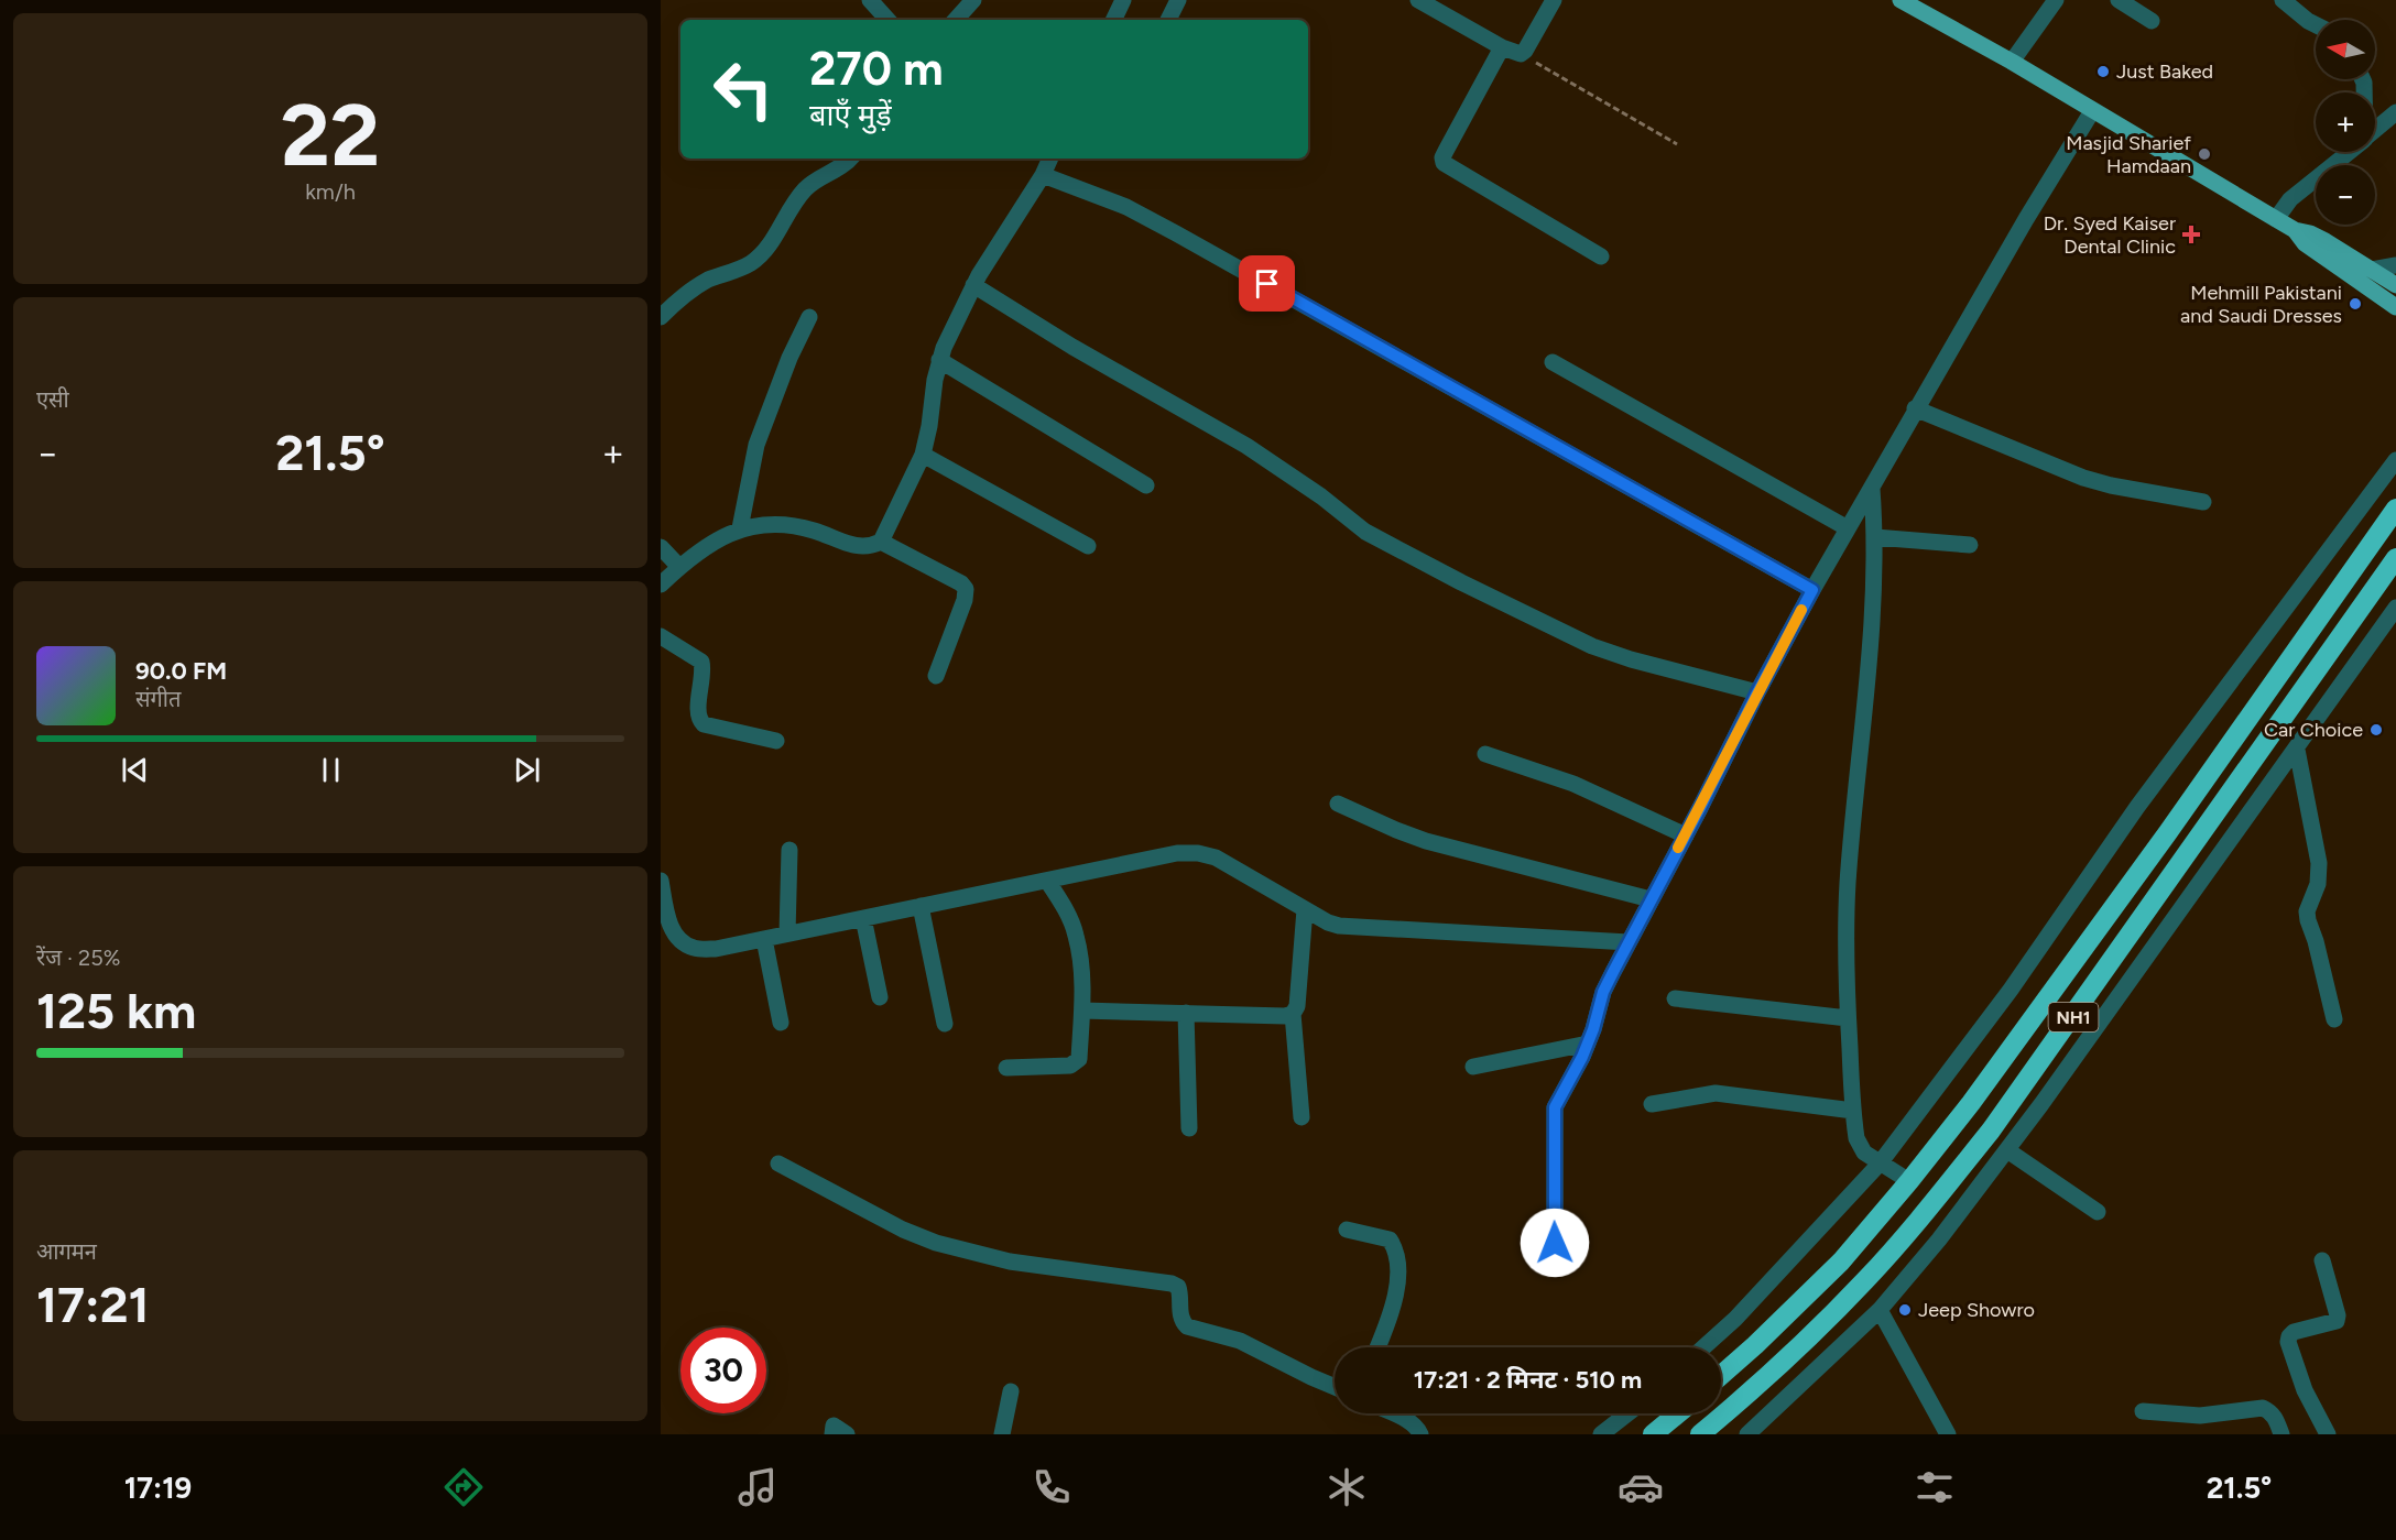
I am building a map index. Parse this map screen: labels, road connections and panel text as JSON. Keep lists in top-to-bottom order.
{
  "streets": {
    "highway": ["NH1"]
  },
  "places": {
    "other": [
      "Just Baked",
      "Masjid Sharief Hamdaan",
      "Mehmill Pakistani and Saudi Dresses",
      "Car Choice",
      "Jeep Showro"
    ],
    "health": ["Dr. Syed Kaiser Dental Clinic"]
  },
  "north": "left",
  "page": {
    "tile": [
      ["22", "km/h"],
      "एसी",
      ["रेंज · 25%", "125 km"],
      ["आगमन", "17:21"]
    ],
    "map_buttons": ["+", "−"],
    "turn": ["270 m", "बाएँ मुड़ें"],
    "heat": ["−", "21.5°", "+"],
    "song": ["90.0 FM", "संगीत"],
    "limit": "30",
    "trip": "17:21 · 2 मिनट · 510 m",
    "tabs": ["17:19", "21.5°"]
  }
}
